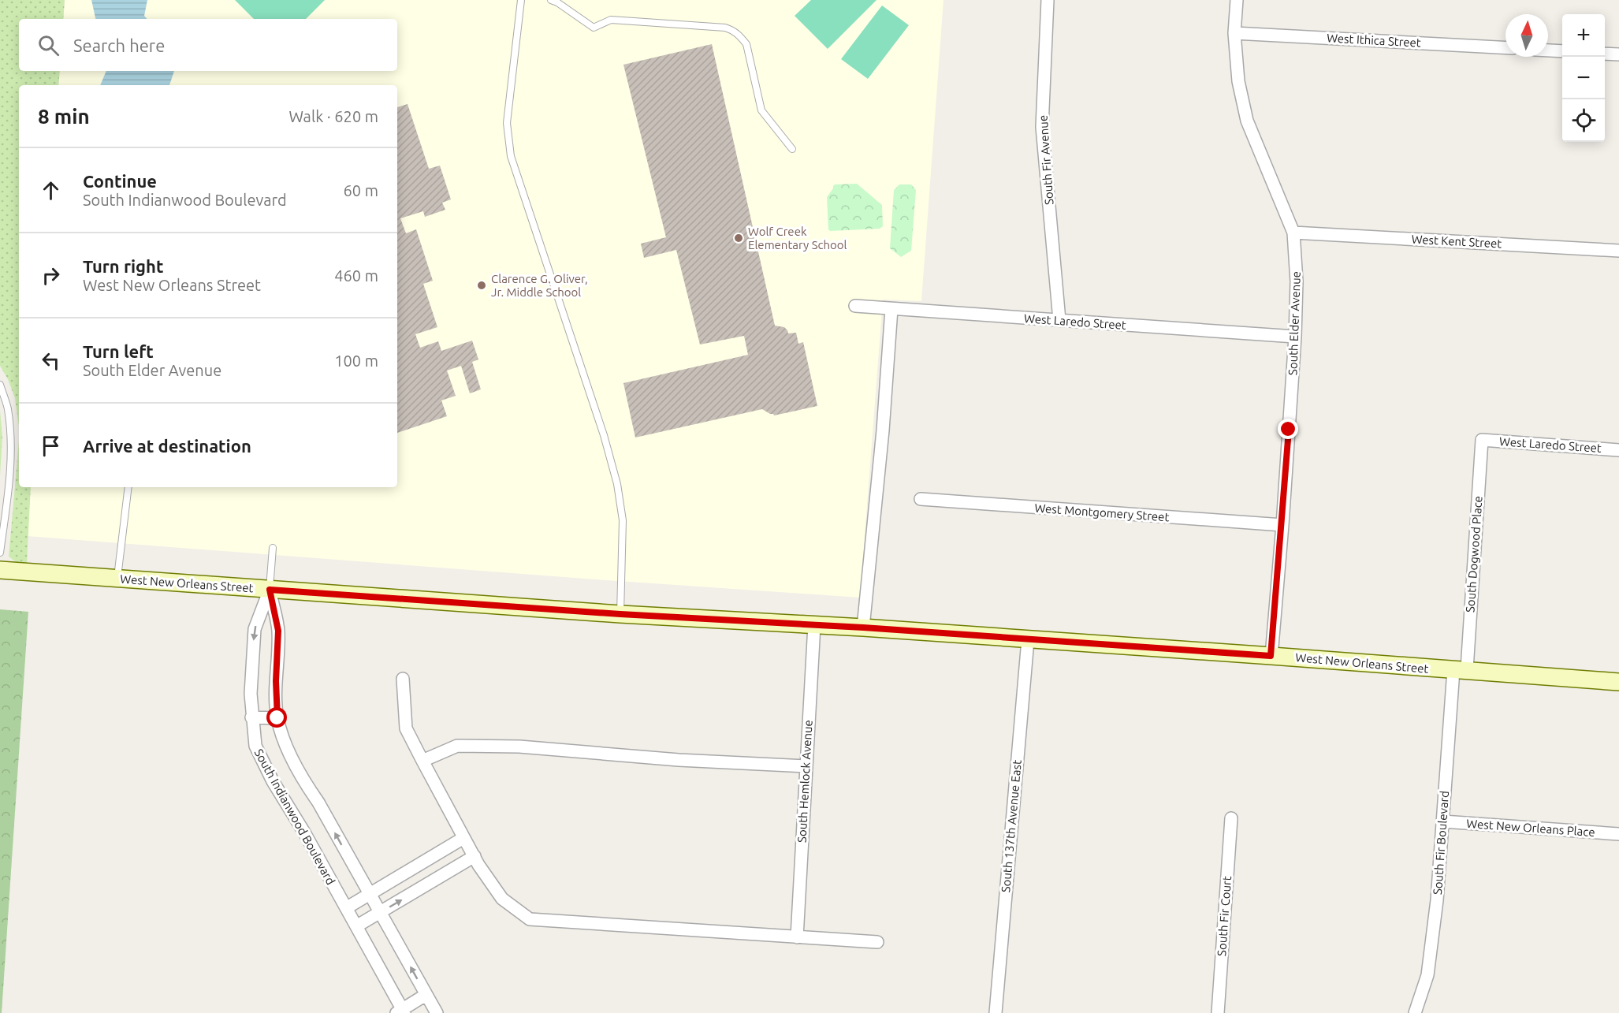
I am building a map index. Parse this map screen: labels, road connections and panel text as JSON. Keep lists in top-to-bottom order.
{
  "streets": {
    "street": [
      "West Ithica Street",
      "South Fir Avenue",
      "West Kent Street",
      "West Laredo Street",
      "South Elder Avenue",
      "West Montgomery Street",
      "South Dogwood Place",
      "West New Orleans Street",
      "South Hemlock Avenue",
      "South Indianwood Boulevard",
      "South 137th Avenue East",
      "West New Orleans Place",
      "South Fir Boulevard",
      "South Fir Court"
    ]
  },
  "crossings": [
    ["West Ithica Street", "South Elder Avenue"],
    ["South Fir Avenue", "West Laredo Street"],
    ["West Kent Street", "South Elder Avenue"],
    ["West Laredo Street", "South Elder Avenue"],
    ["West Laredo Street", "South Dogwood Place"],
    ["South Elder Avenue", "West Montgomery Street"],
    ["South Elder Avenue", "West New Orleans Street"],
    ["South Dogwood Place", "West New Orleans Street"],
    ["South Dogwood Place", "South Fir Boulevard"],
    ["West New Orleans Street", "South Hemlock Avenue"],
    ["West New Orleans Street", "South Indianwood Boulevard"],
    ["West New Orleans Street", "South 137th Avenue East"],
    ["West New Orleans Street", "South Fir Boulevard"],
    ["West New Orleans Place", "South Fir Boulevard"]
  ],
  "places": ["Wolf Creek Elementary School", "Clarence G. Oliver, Jr. Middle School"],
  "north": "top",
  "page": {
    "map_buttons": ["+", "−"],
    "search": "Search here",
    "heading": ["8 min", "Walk · 620 m"],
    "list": [
      ["Continue", "South Indianwood Boulevard", "60 m"],
      ["Turn right", "West New Orleans Street", "460 m"],
      ["Turn left", "South Elder Avenue", "100 m"],
      "Arrive at destination"
    ]
  }
}
